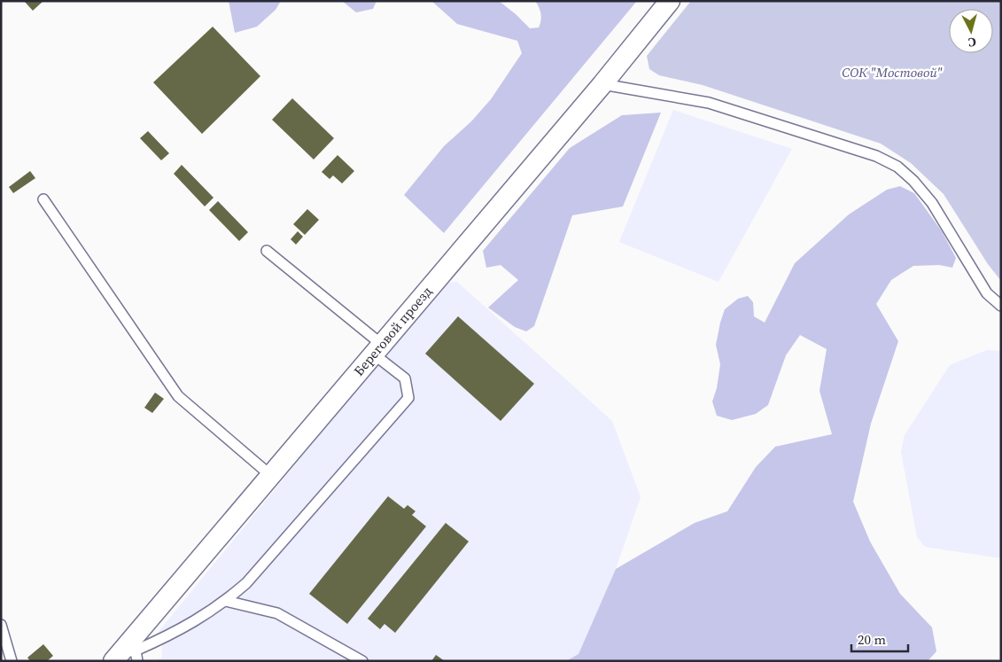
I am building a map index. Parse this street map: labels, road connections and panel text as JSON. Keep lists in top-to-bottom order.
{
  "streets": {
    "street": ["Береговой проезд"]
  },
  "parks": ["СОК \"Мостовой\""],
  "scale_bar": "20 m",
  "north": "bottom"
}
